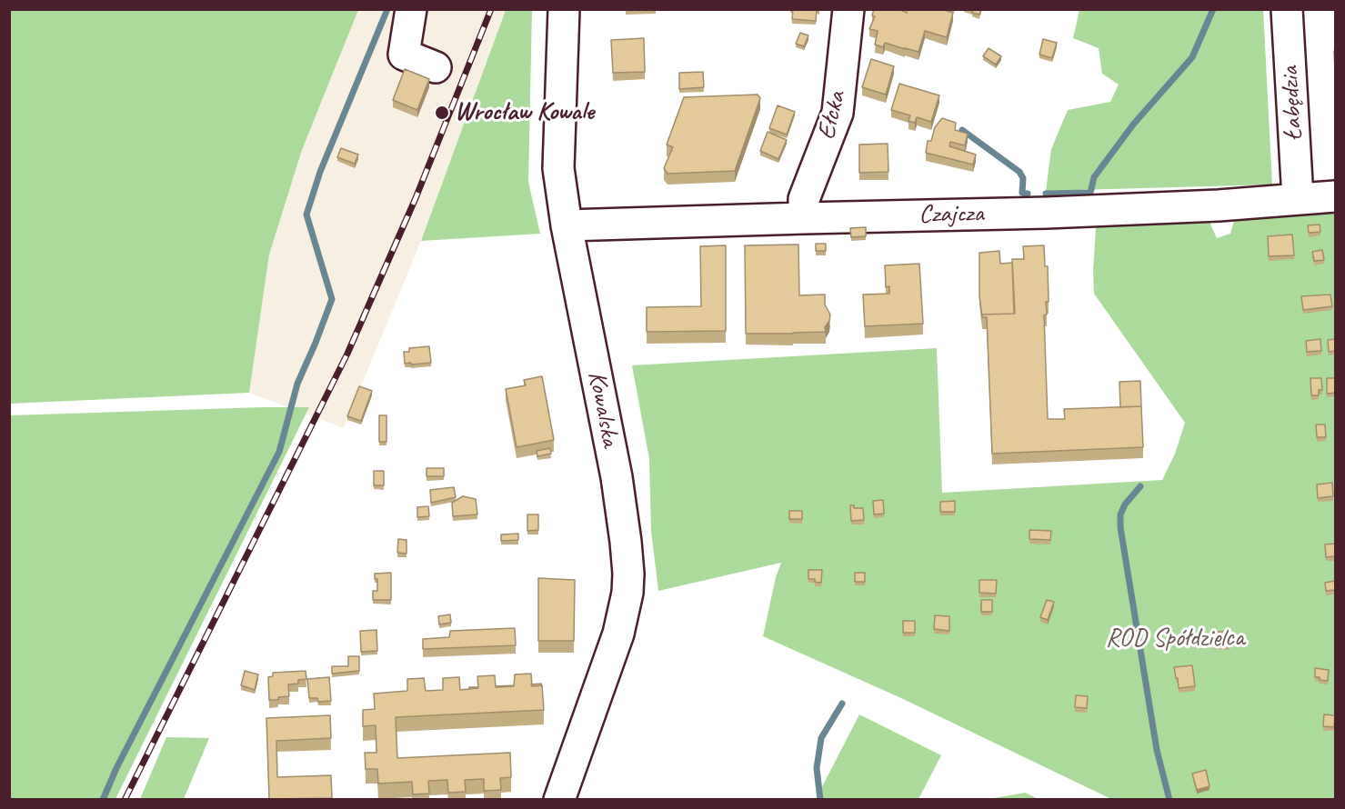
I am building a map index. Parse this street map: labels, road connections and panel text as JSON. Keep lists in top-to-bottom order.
{
  "streets": {
    "street": [
      "Łabędzia",
      "Ełcka",
      "Czajcza",
      "Kowalska"
    ]
  },
  "crossings": [
    ["Łabędzia", "Czajcza"],
    ["Ełcka", "Czajcza"],
    ["Czajcza", "Kowalska"]
  ],
  "parks": ["ROD Spółdzielca"],
  "places": ["Wrocław Kowale"]
}
